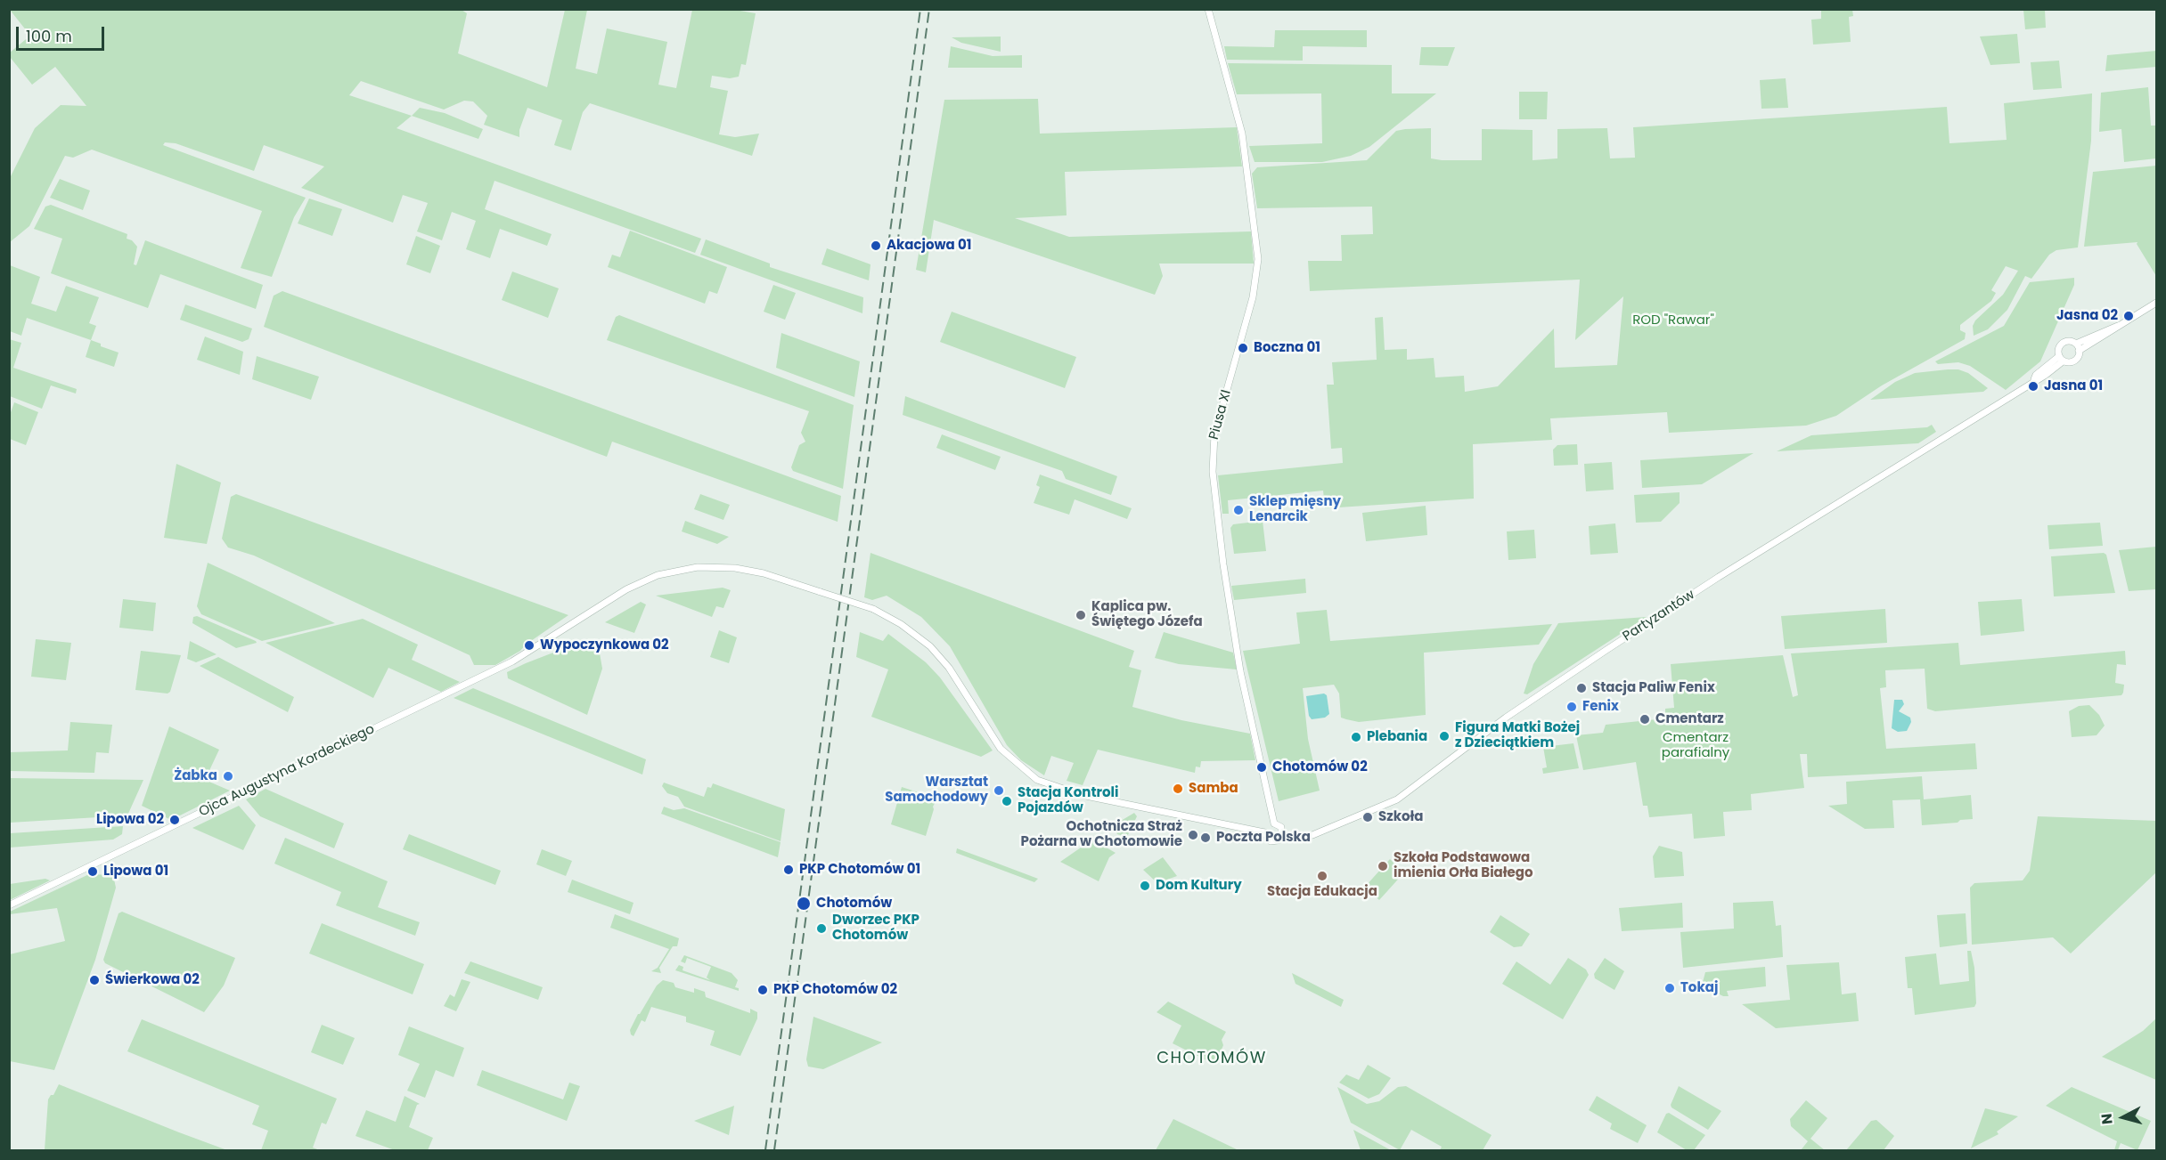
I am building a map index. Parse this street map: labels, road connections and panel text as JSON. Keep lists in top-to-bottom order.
{
  "streets": {
    "street": ["Piusa XI", "Partyzantów", "Ojca Augustyna Kordeckiego"]
  },
  "crossings": [
    ["Piusa XI", "Partyzantów"],
    ["Piusa XI", "Ojca Augustyna Kordeckiego"],
    ["Partyzantów", "Ojca Augustyna Kordeckiego"]
  ],
  "districts": ["CHOTOMÓW"],
  "parks": ["ROD \"Rawar\"", "Cmentarz parafialny"],
  "places": [
    "Akacjowa 01",
    "Jasna 02",
    "Boczna 01",
    "Jasna 01",
    "Sklep mięsny Lenarcik",
    "Kaplica pw. Świętego Józefa",
    "Wypoczynkowa 02",
    "Stacja Paliw Fenix",
    "Fenix",
    "Cmentarz",
    "Figura Matki Bożej z Dzieciątkiem",
    "Plebania",
    "Chotomów 02",
    "Żabka",
    "Samba",
    "Warsztat Samochodowy",
    "Stacja Kontroli Pojazdów",
    "Szkoła",
    "Lipowa 02",
    "Ochotnicza Straż Pożarna w Chotomowie",
    "Poczta Polska",
    "Szkoła Podstawowa imienia Orła Białego",
    "PKP Chotomów 01",
    "Lipowa 01",
    "Stacja Edukacja",
    "Dom Kultury",
    "Chotomów",
    "Dworzec PKP Chotomów",
    "Świerkowa 02",
    "Tokaj",
    "PKP Chotomów 02"
  ],
  "scale_bar": "100 m",
  "north": "left"
}
